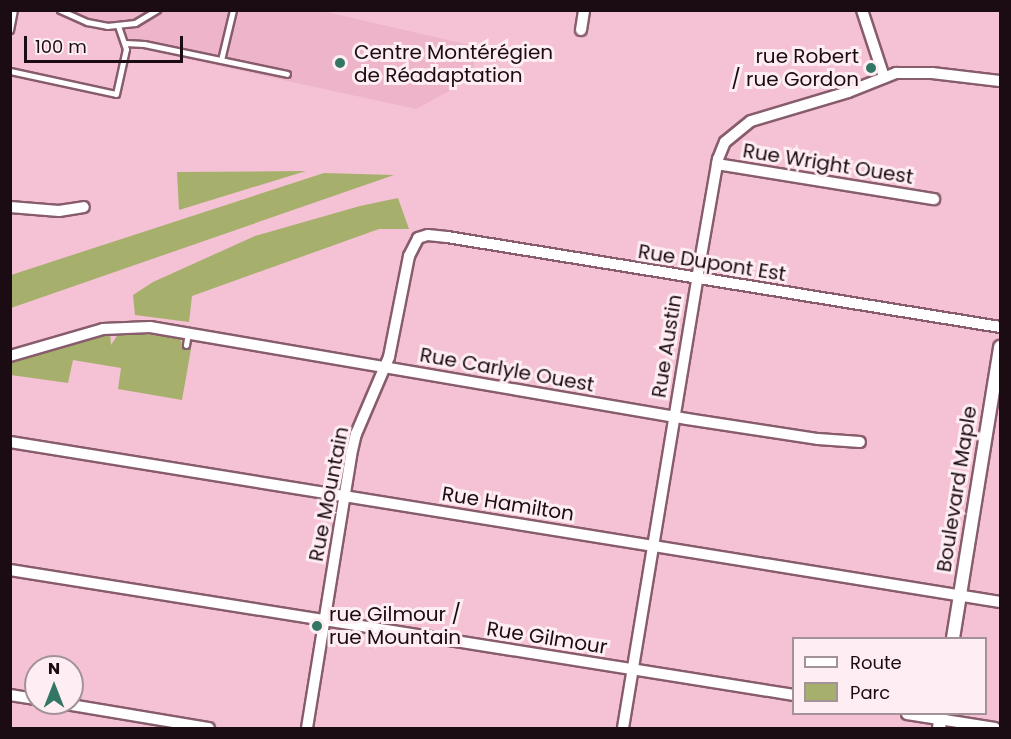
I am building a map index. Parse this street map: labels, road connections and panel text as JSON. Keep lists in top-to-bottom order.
{
  "streets": {
    "street": [
      "Rue Wright Ouest",
      "Rue Dupont Est",
      "Rue Austin",
      "Rue Carlyle Ouest",
      "Boulevard Maple",
      "Rue Mountain",
      "Rue Hamilton",
      "Rue Gilmour"
    ]
  },
  "crossings": [
    ["Rue Wright Ouest", "Rue Austin"],
    ["Rue Dupont Est", "Rue Austin"],
    ["Rue Dupont Est", "Rue Mountain"],
    ["Rue Austin", "Rue Carlyle Ouest"],
    ["Rue Austin", "Rue Hamilton"],
    ["Rue Austin", "Rue Gilmour"],
    ["Rue Carlyle Ouest", "Rue Mountain"],
    ["Boulevard Maple", "Rue Hamilton"],
    ["Rue Mountain", "Rue Hamilton"],
    ["Rue Mountain", "Rue Gilmour"]
  ],
  "places": ["Centre Montérégien de Réadaptation", "rue Robert / rue Gordon", "rue Gilmour / rue Mountain"],
  "legend": ["Route", "Parc"],
  "scale_bar": "100 m",
  "north": "top"
}
